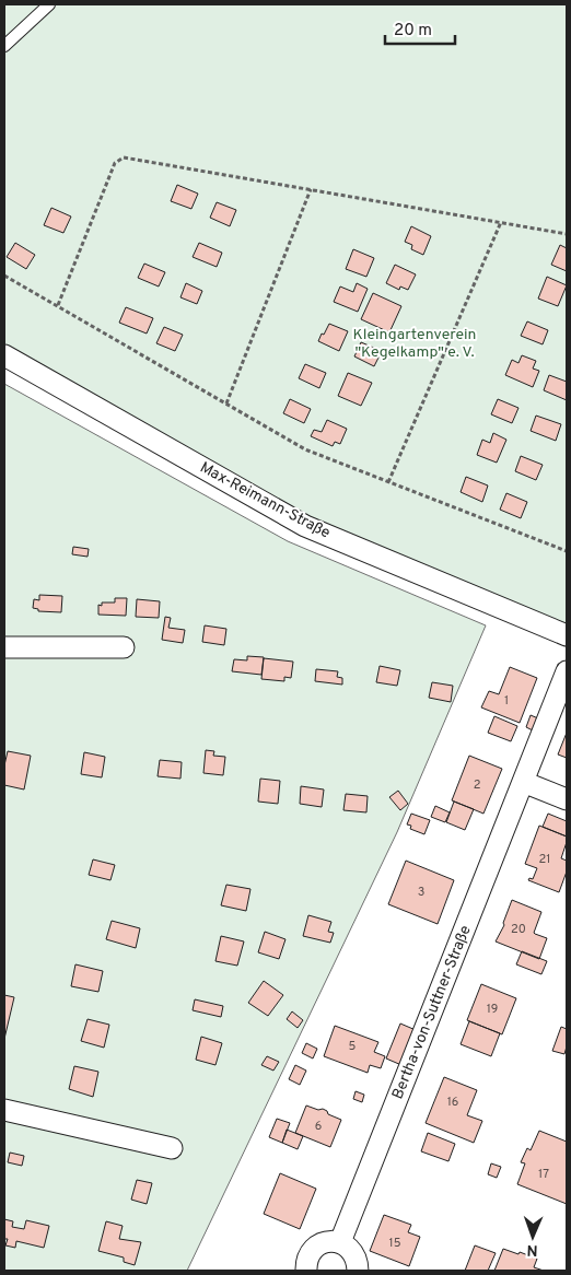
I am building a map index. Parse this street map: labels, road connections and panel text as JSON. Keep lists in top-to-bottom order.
{
  "streets": {
    "street": ["Max-Reimann-Straße", "Bertha-von-Suttner-Straße"]
  },
  "parks": ["Kleingartenverein \"Kegelkamp\" e. V."],
  "house_numbers": [
    "1",
    "2",
    "21",
    "3",
    "20",
    "19",
    "5",
    "16",
    "6",
    "17",
    "15"
  ],
  "scale_bar": "20 m",
  "north": "bottom"
}
